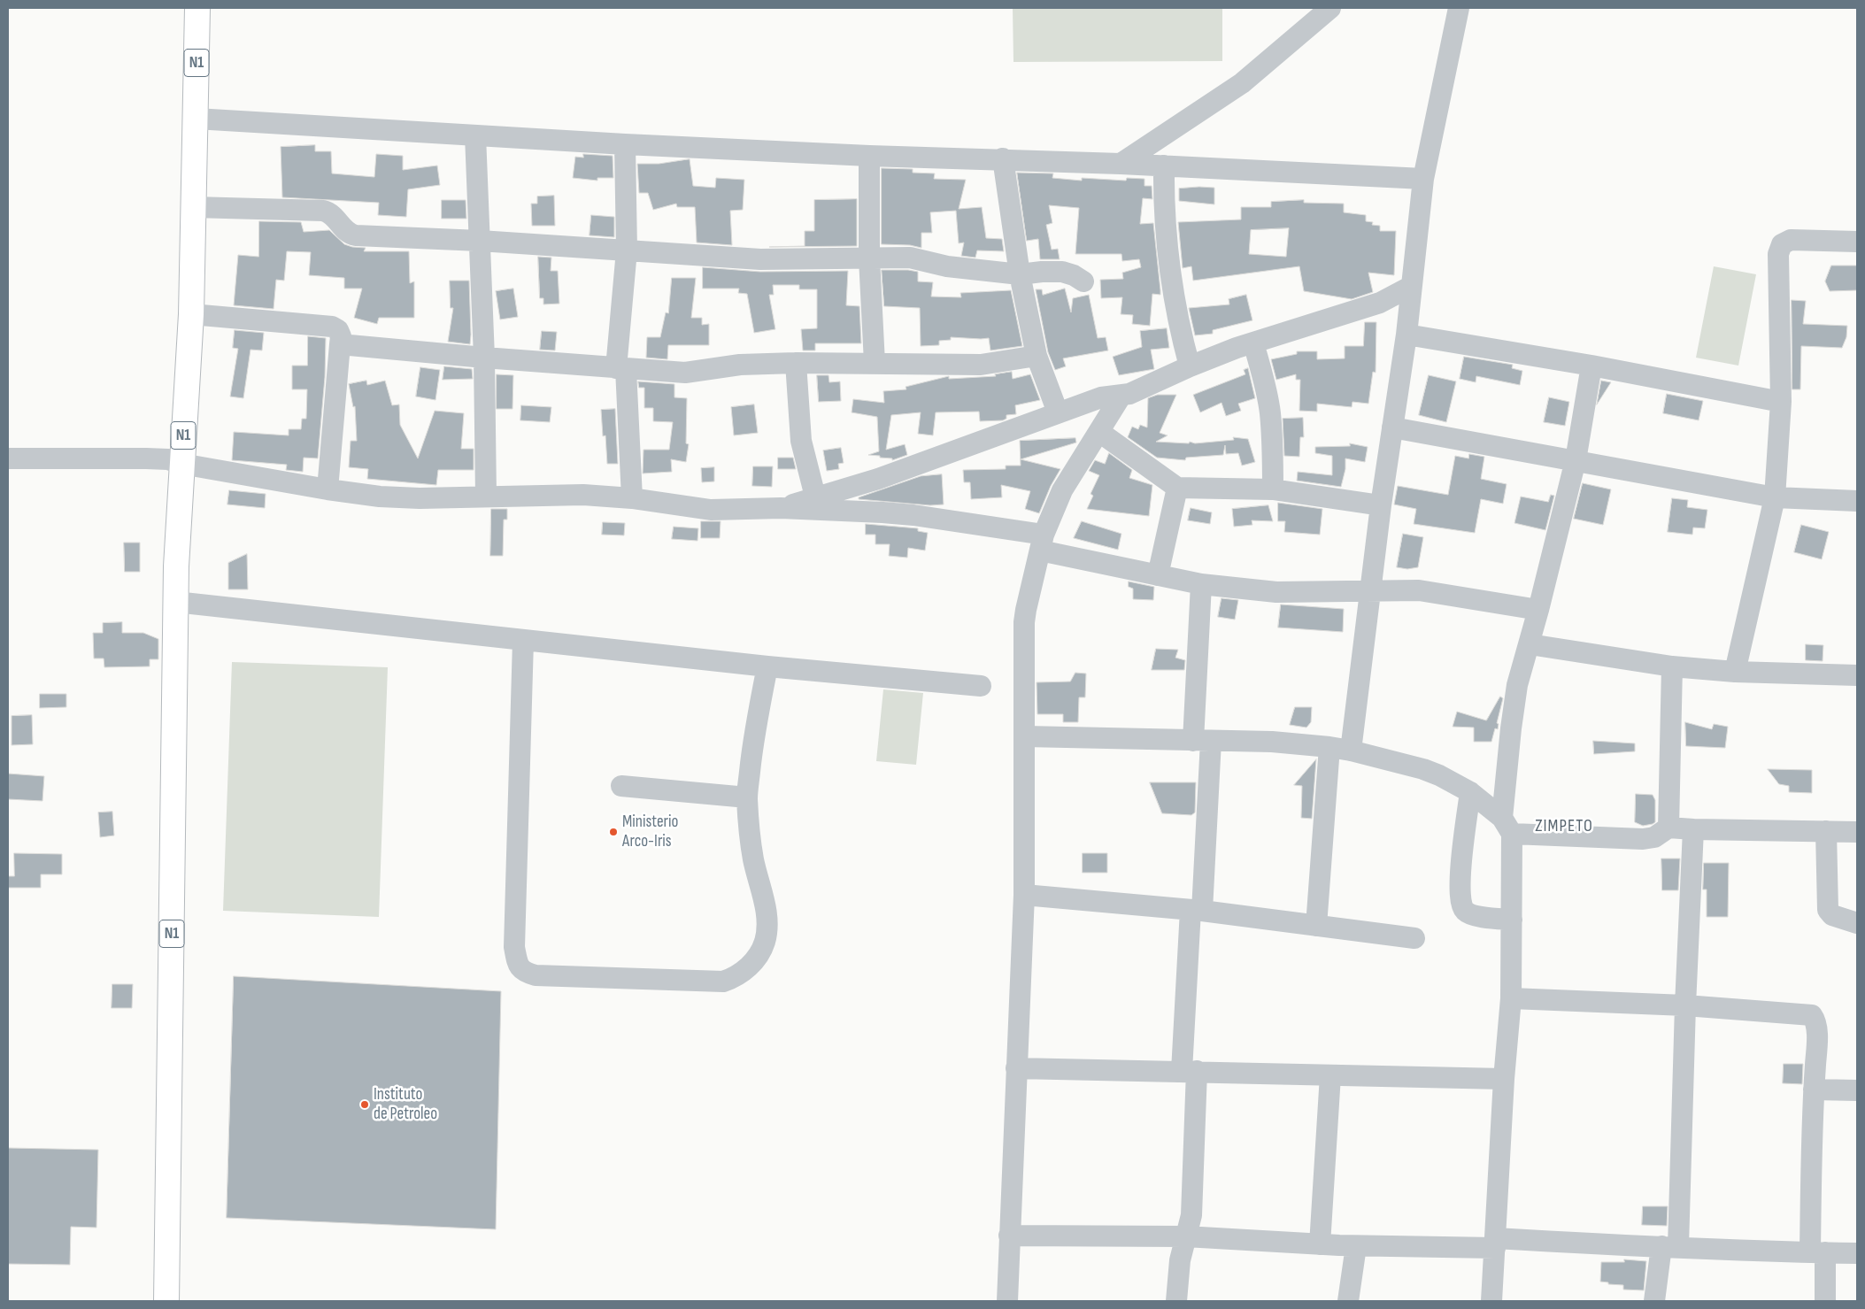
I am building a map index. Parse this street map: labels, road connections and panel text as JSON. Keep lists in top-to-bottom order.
{
  "streets": {
    "highway": ["N1"]
  },
  "districts": ["ZIMPETO"],
  "places": ["Ministerio Arco-Iris", "Instituto de Petroleo"]
}
